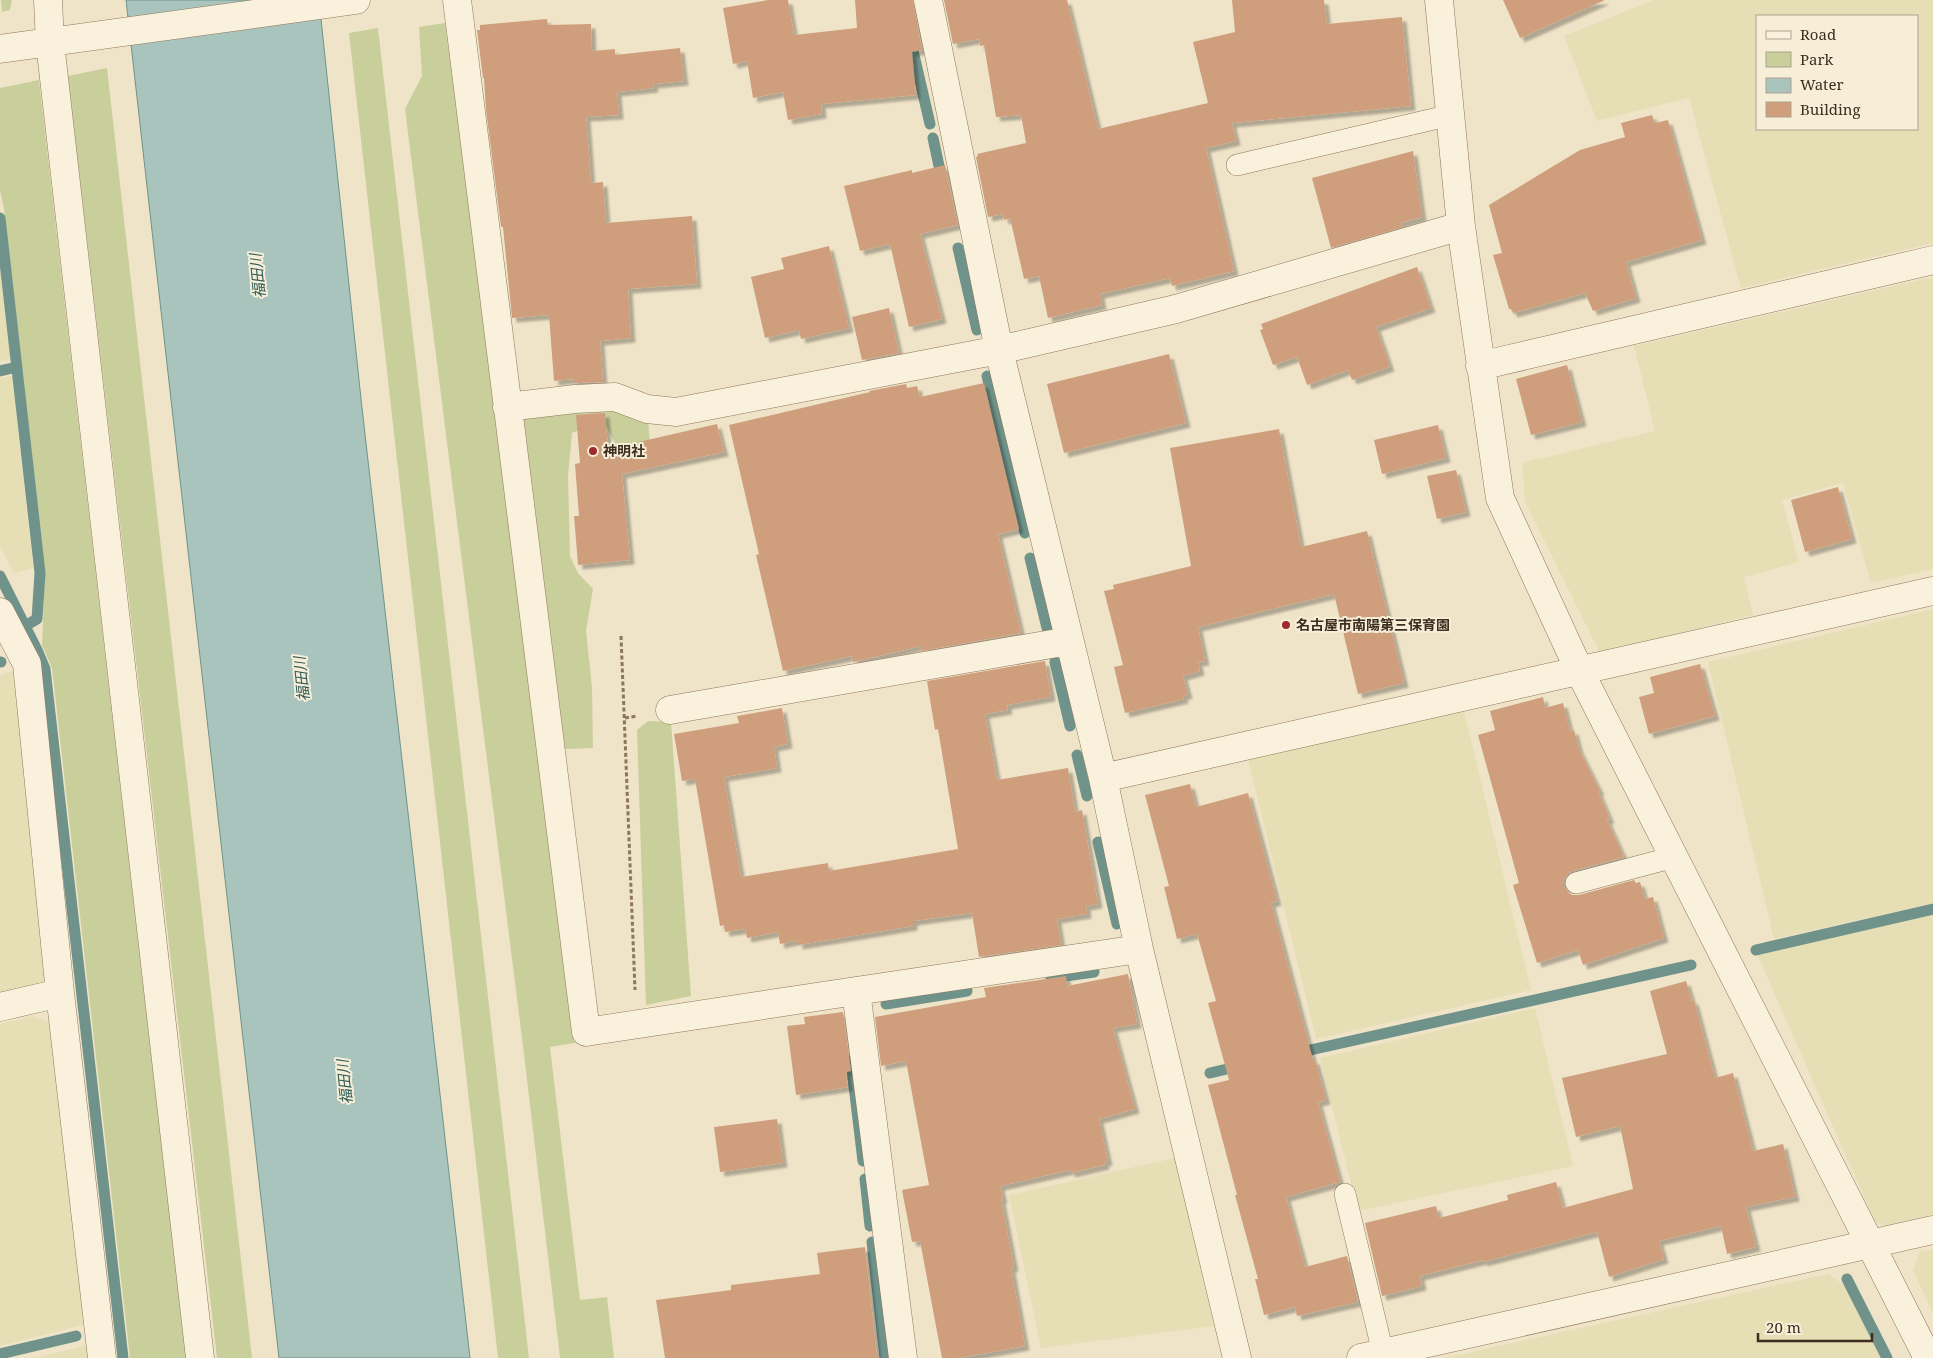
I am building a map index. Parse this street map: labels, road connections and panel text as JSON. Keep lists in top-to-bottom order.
{
  "water": ["福田川"],
  "places": ["神明社", "名古屋市南陽第三保育園"],
  "legend": [
    "Road",
    "Park",
    "Water",
    "Building"
  ],
  "scale_bar": "20 m"
}
